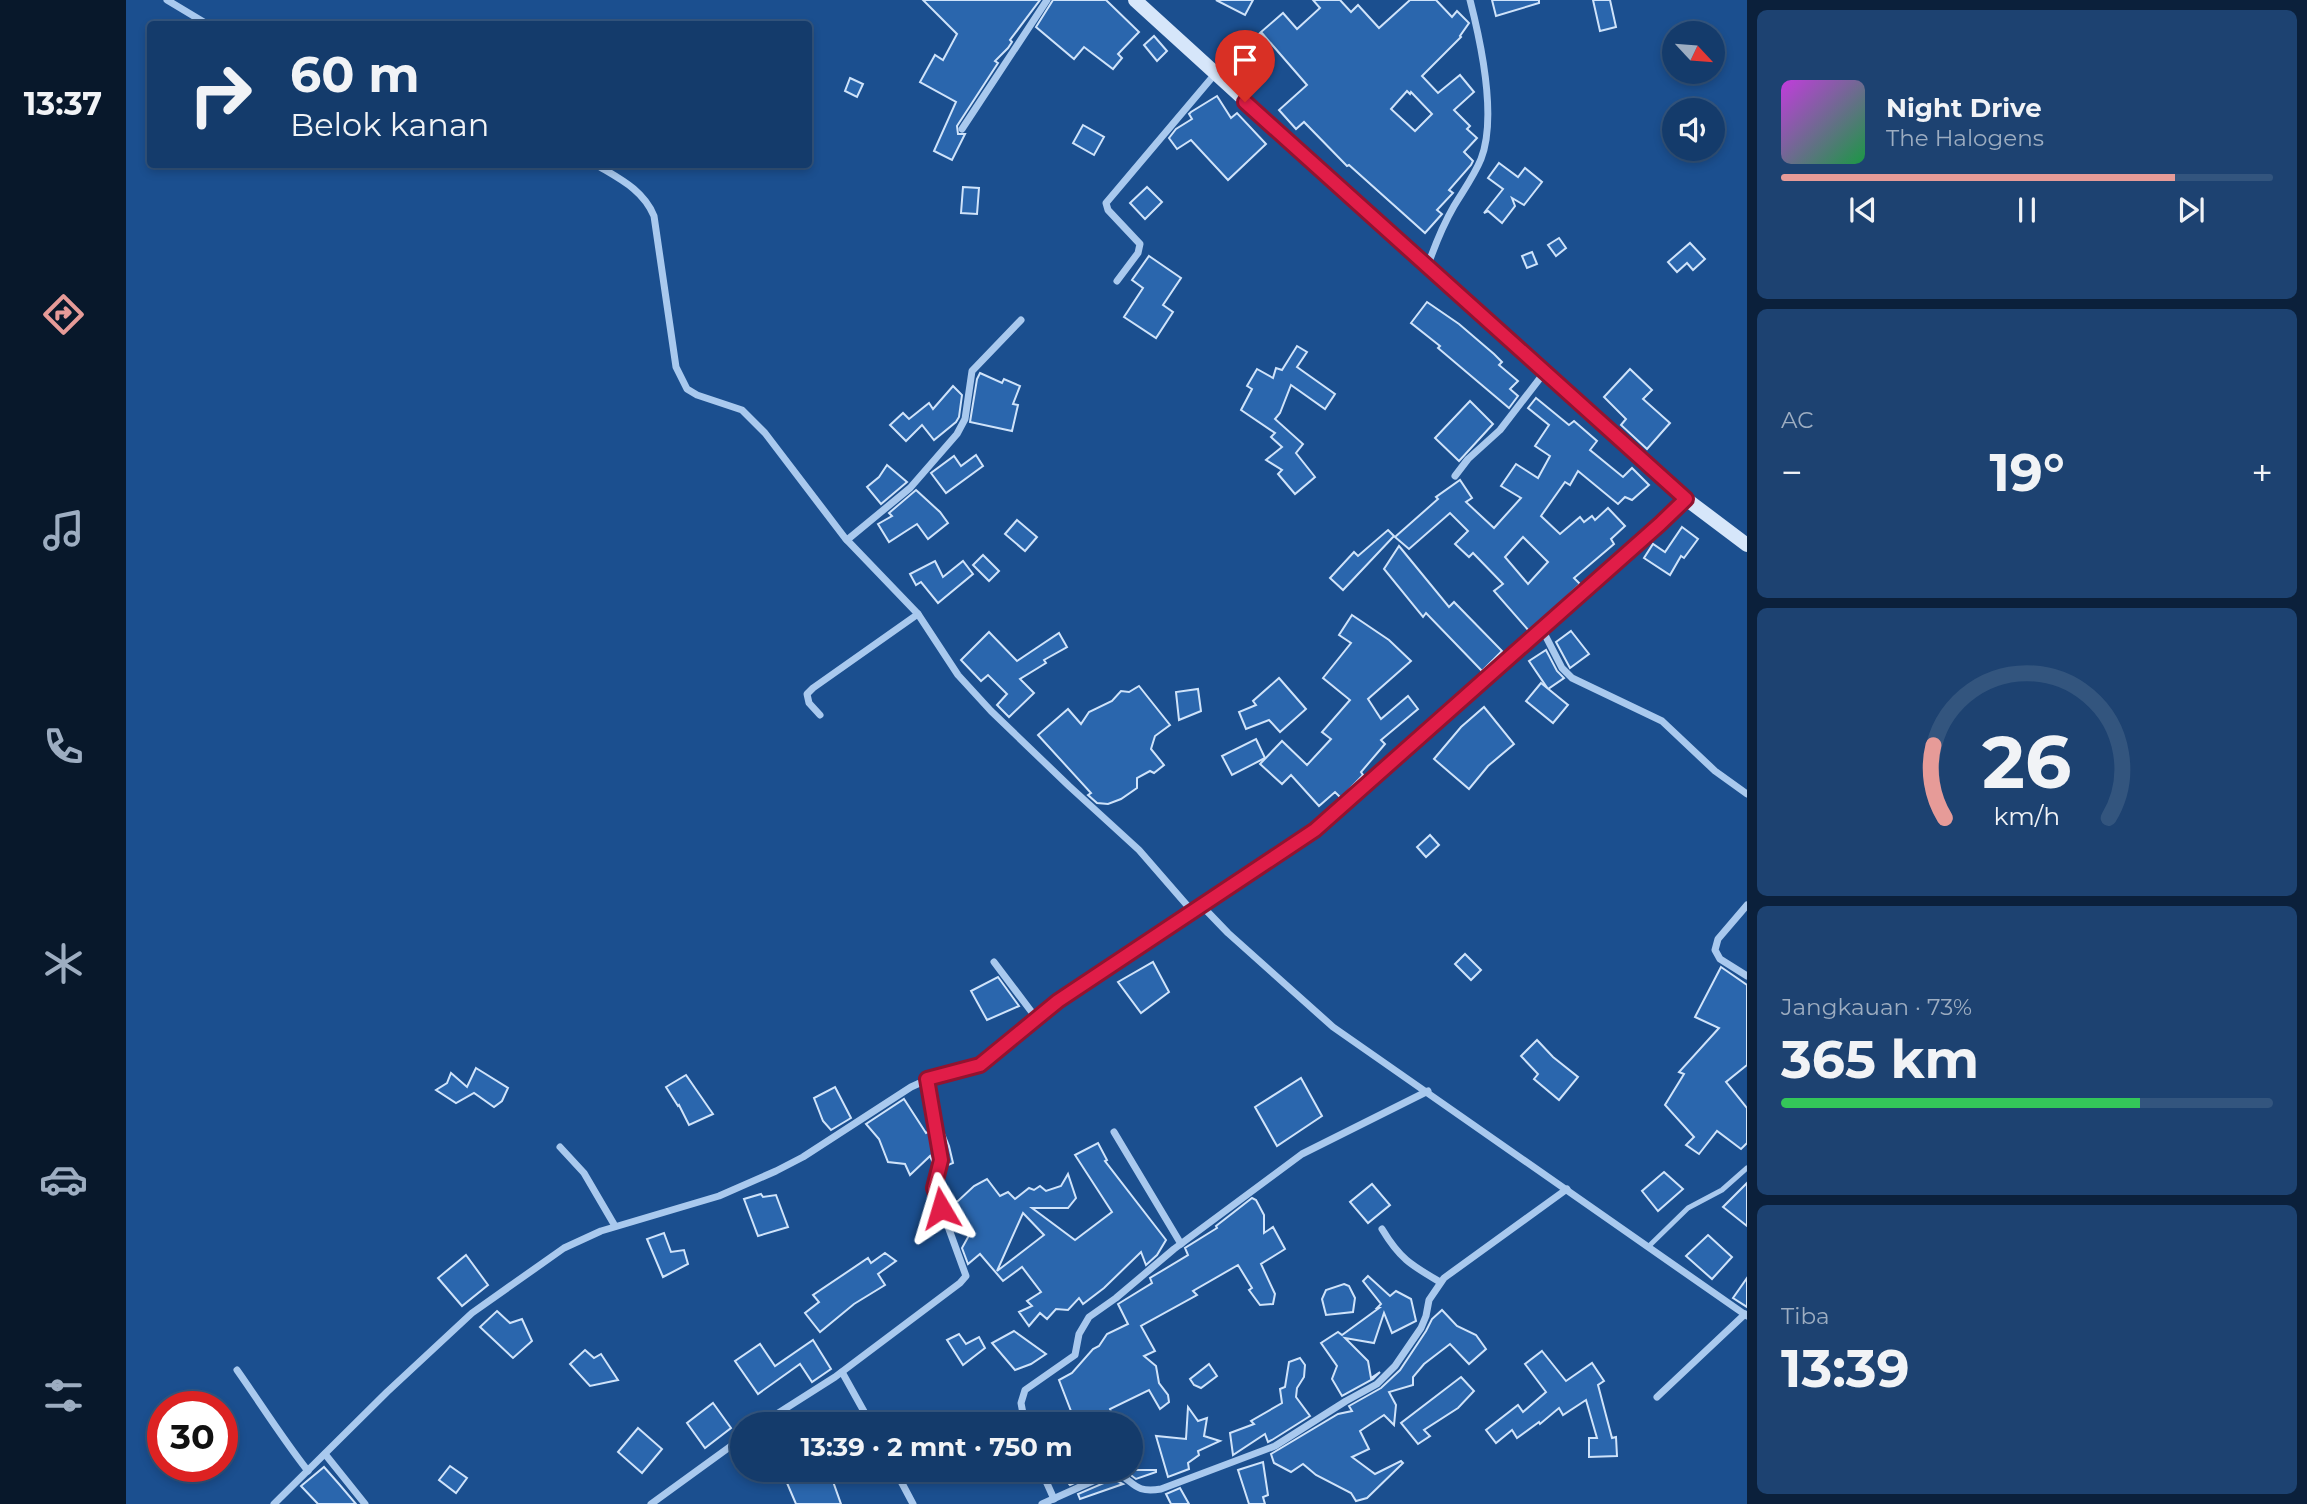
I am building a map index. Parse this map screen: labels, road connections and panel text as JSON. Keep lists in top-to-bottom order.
{
  "north": "bottom right",
  "page": {
    "tabs": "13:37",
    "turn": ["60 m", "Belok kanan"],
    "song": ["Night Drive", "The Halogens"],
    "tile": [
      "AC",
      ["Jangkauan · 73%", "365 km"],
      ["Tiba", "13:39"]
    ],
    "heat": ["−", "19°", "+"],
    "limit": "30",
    "trip": "13:39 · 2 mnt · 750 m",
    "gauge": ["26", "km/h"]
  }
}
